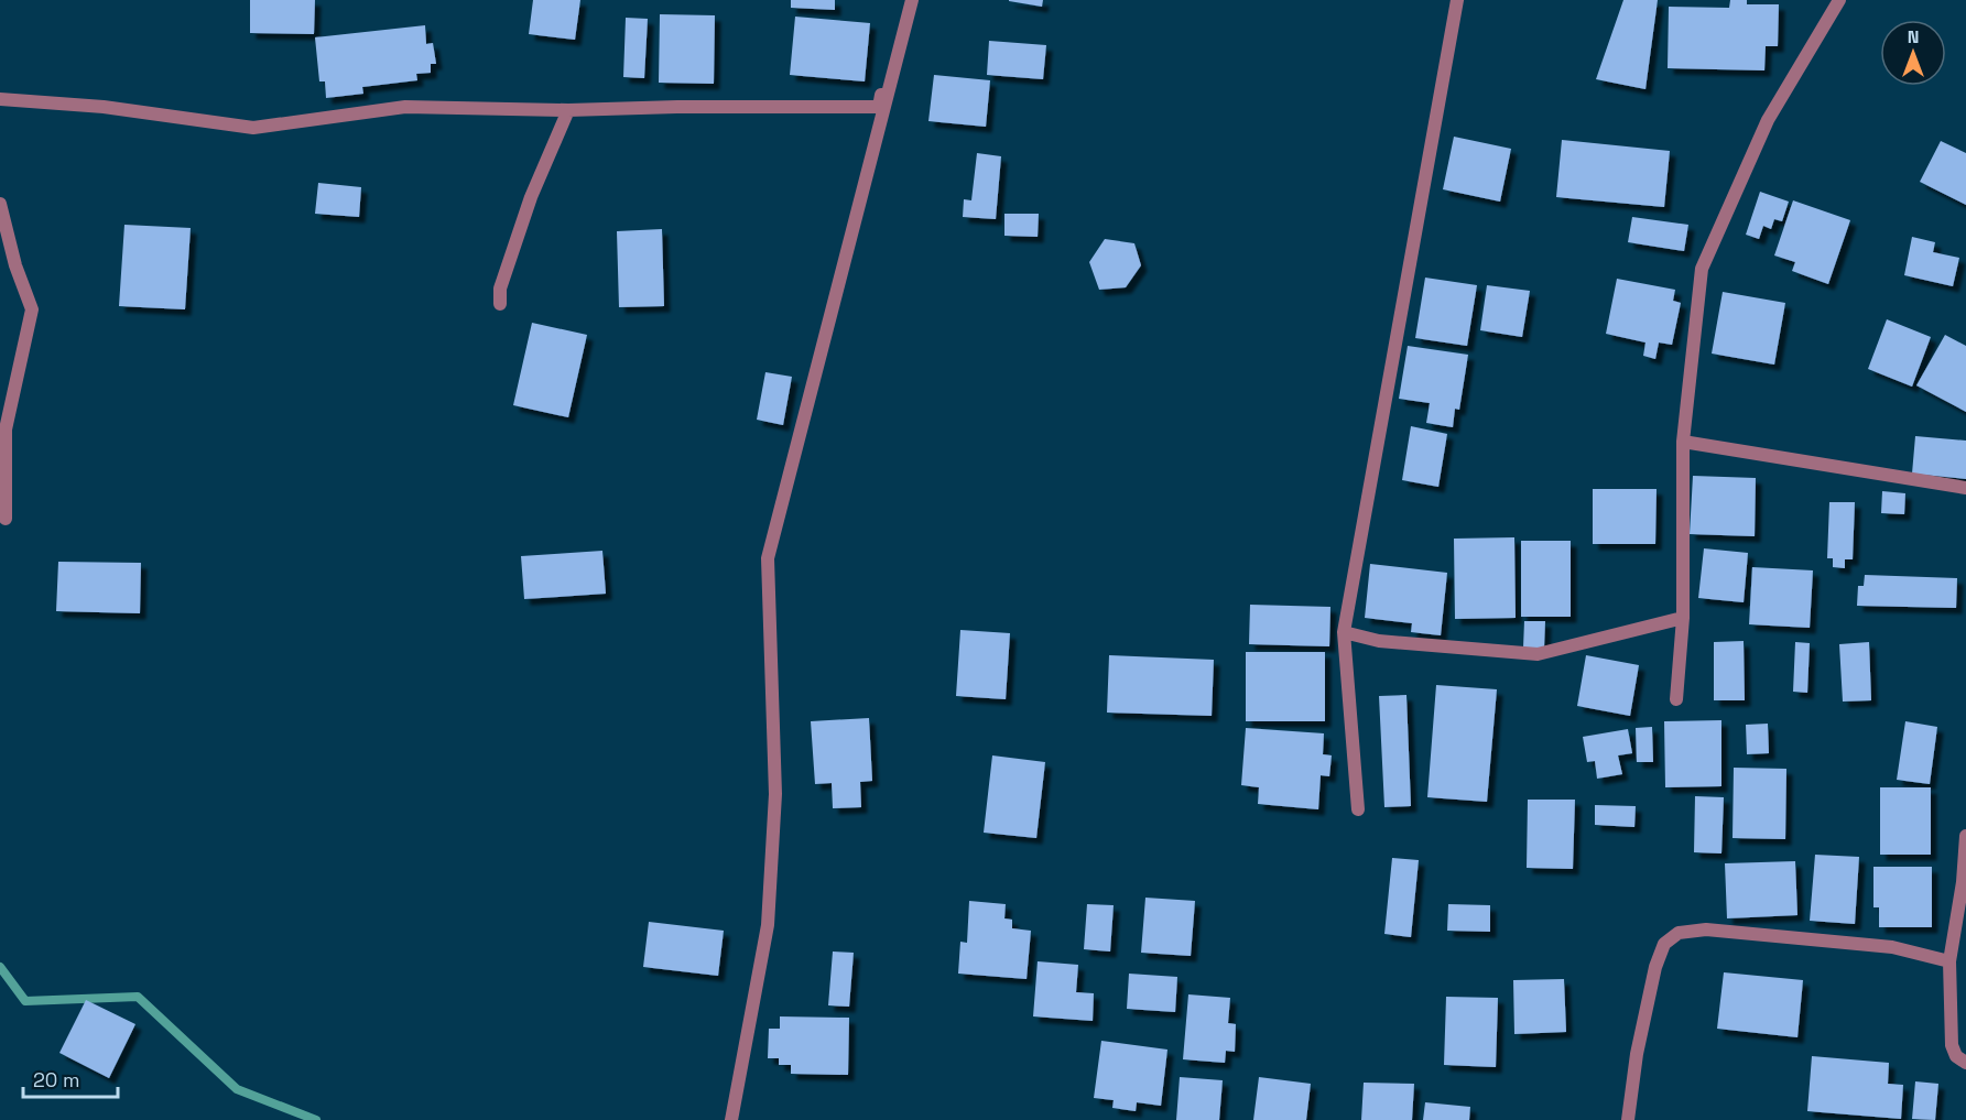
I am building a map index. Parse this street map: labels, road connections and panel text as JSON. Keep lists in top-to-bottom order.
{
  "scale_bar": "20 m",
  "north": "top"
}
